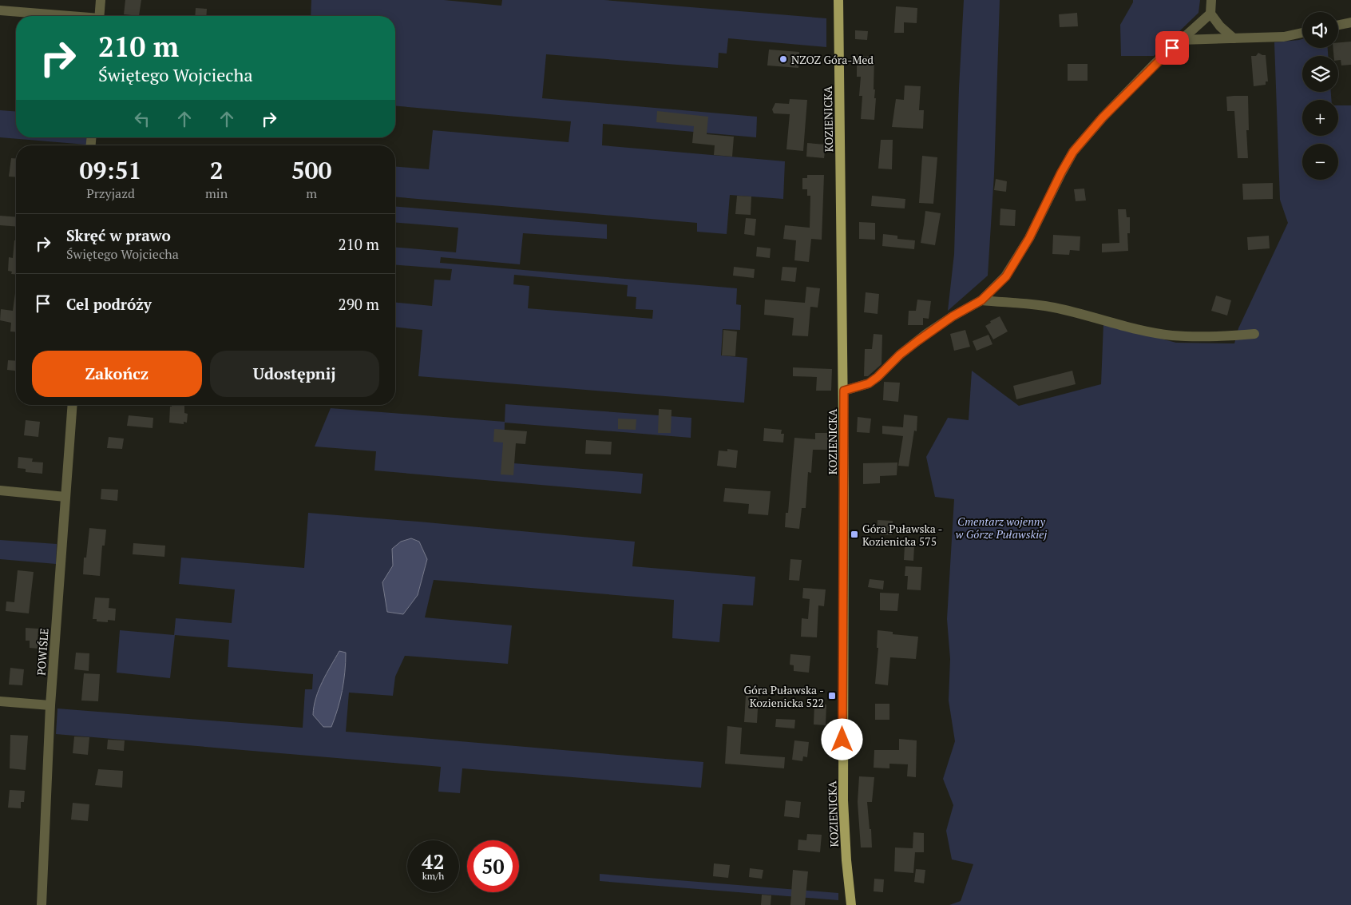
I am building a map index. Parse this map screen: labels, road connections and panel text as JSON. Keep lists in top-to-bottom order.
{
  "streets": {
    "main road": ["KOZIENICKA"],
    "street": ["POWIŚLE"]
  },
  "parks": ["Cmentarz wojenny w Górze Puławskiej"],
  "places": {
    "other": ["NZOZ Góra-Med"],
    "transit": ["Góra Puławska - Kozienicka 575", "Góra Puławska - Kozienicka 522"]
  },
  "page": {
    "map_buttons": ["+", "−"],
    "turn": ["210 m", "Świętego Wojciecha"],
    "eta": [
      "09:51",
      "Przyjazd",
      "2",
      "min",
      "500",
      "m"
    ],
    "list": [
      {
        "name": "Skręć w prawo",
        "note": "Świętego Wojciecha",
        "value": "210 m"
      },
      {
        "name": "Cel podróży",
        "value": "290 m"
      }
    ],
    "buttons": ["Zakończ", "Udostępnij"],
    "speed": "42 km/h",
    "limit": "50"
  }
}
